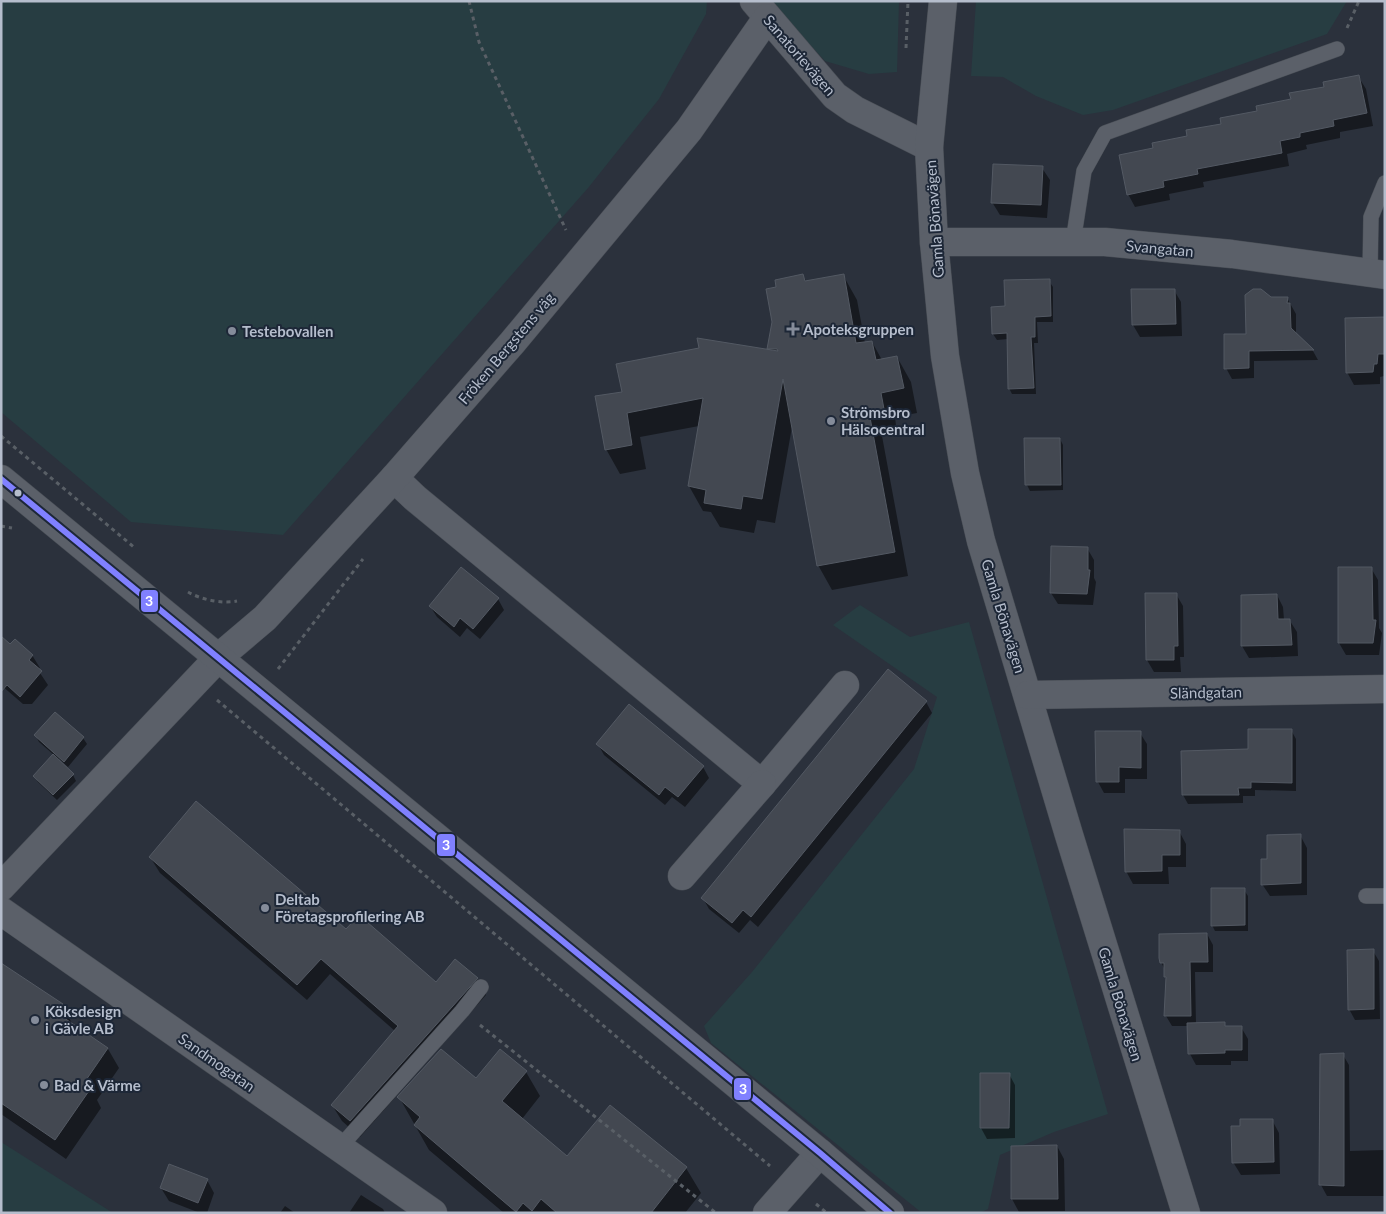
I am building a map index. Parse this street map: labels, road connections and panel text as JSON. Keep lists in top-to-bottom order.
{
  "streets": {
    "street": [
      "Sanatorievägen",
      "Gamla Bönavägen",
      "Svangatan",
      "Fröken Bergstens väg",
      "Sländgatan",
      "Sandmogatan"
    ]
  },
  "crossings": [
    ["Sanatorievägen", "Gamla Bönavägen"],
    ["Sanatorievägen", "Fröken Bergstens väg"],
    ["Gamla Bönavägen", "Svangatan"],
    ["Gamla Bönavägen", "Sländgatan"]
  ],
  "places": {
    "health": ["Apoteksgruppen"],
    "other": [
      "Testebovallen",
      "Strömsbro Hälsocentral",
      "Deltab Företagsprofilering AB",
      "Köksdesign i Gävle AB",
      "Bad & Värme"
    ]
  },
  "lines": ["transit line 3"]
}
